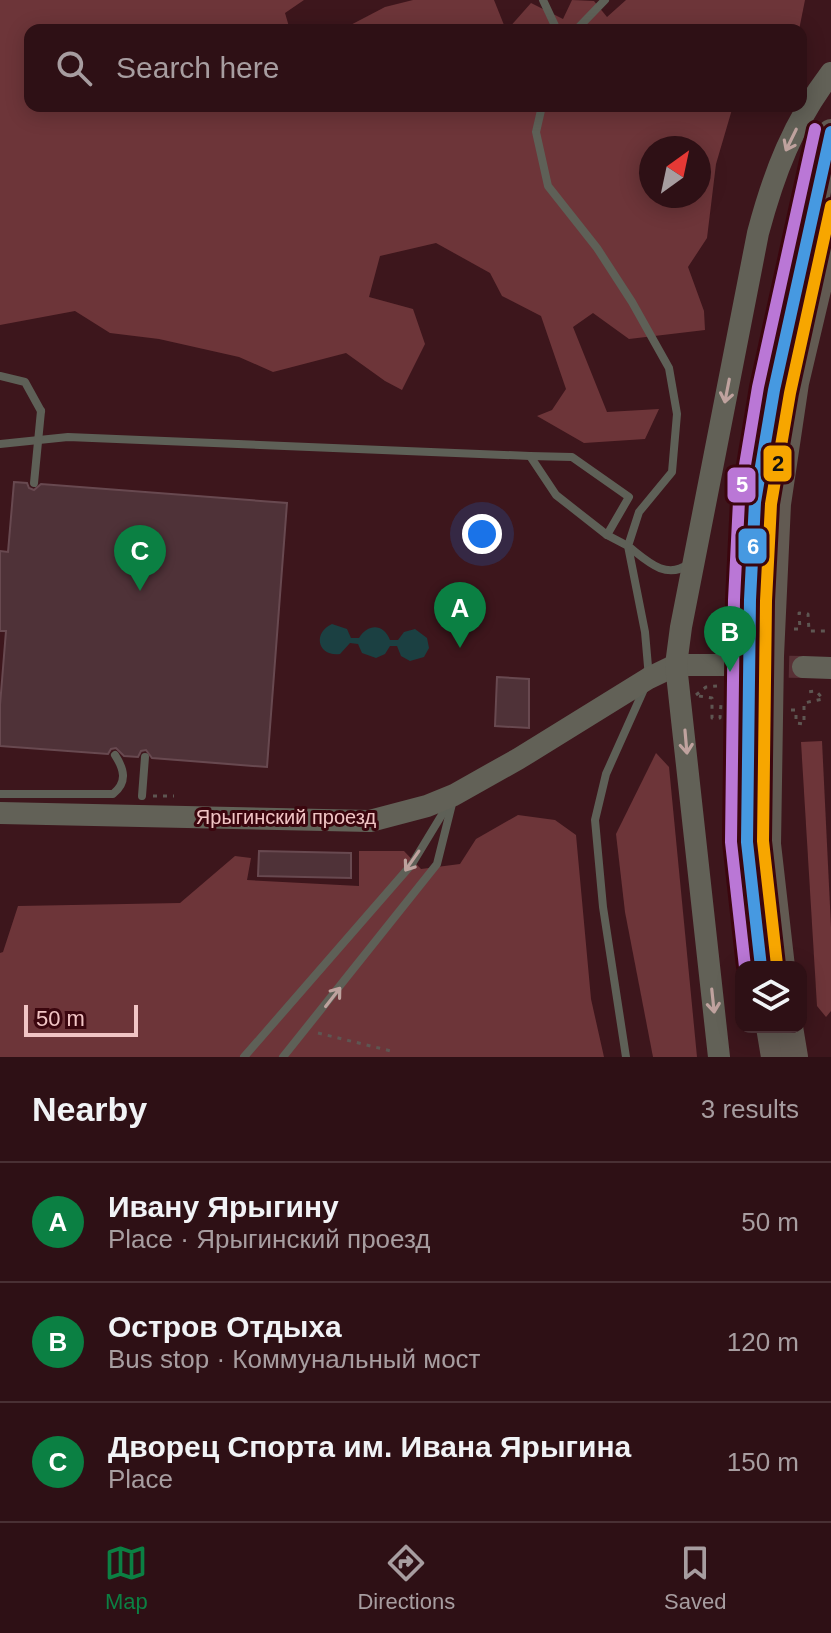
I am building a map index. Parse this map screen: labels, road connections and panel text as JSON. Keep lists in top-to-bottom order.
{
  "streets": {
    "main road": ["Ярыгинский проезд"]
  },
  "lines": ["transit line 5", "transit line 6", "transit line 2"],
  "scale_bar": "50 m",
  "north": "top right",
  "page": {
    "search": "Search here",
    "pins": ["C", "A", "B"],
    "scale": "50 m",
    "heading": ["Nearby", "3 results"],
    "list": [
      {
        "mark": "A",
        "name": "Ивану Ярыгину",
        "note": "Place · Ярыгинский проезд",
        "value": "50 m"
      },
      {
        "mark": "B",
        "name": "Остров Отдыха",
        "note": "Bus stop · Коммунальный мост",
        "value": "120 m"
      },
      {
        "mark": "C",
        "name": "Дворец Спорта им. Ивана Ярыгина",
        "note": "Place",
        "value": "150 m"
      }
    ],
    "nav": ["Map", "Directions", "Saved"]
  }
}
